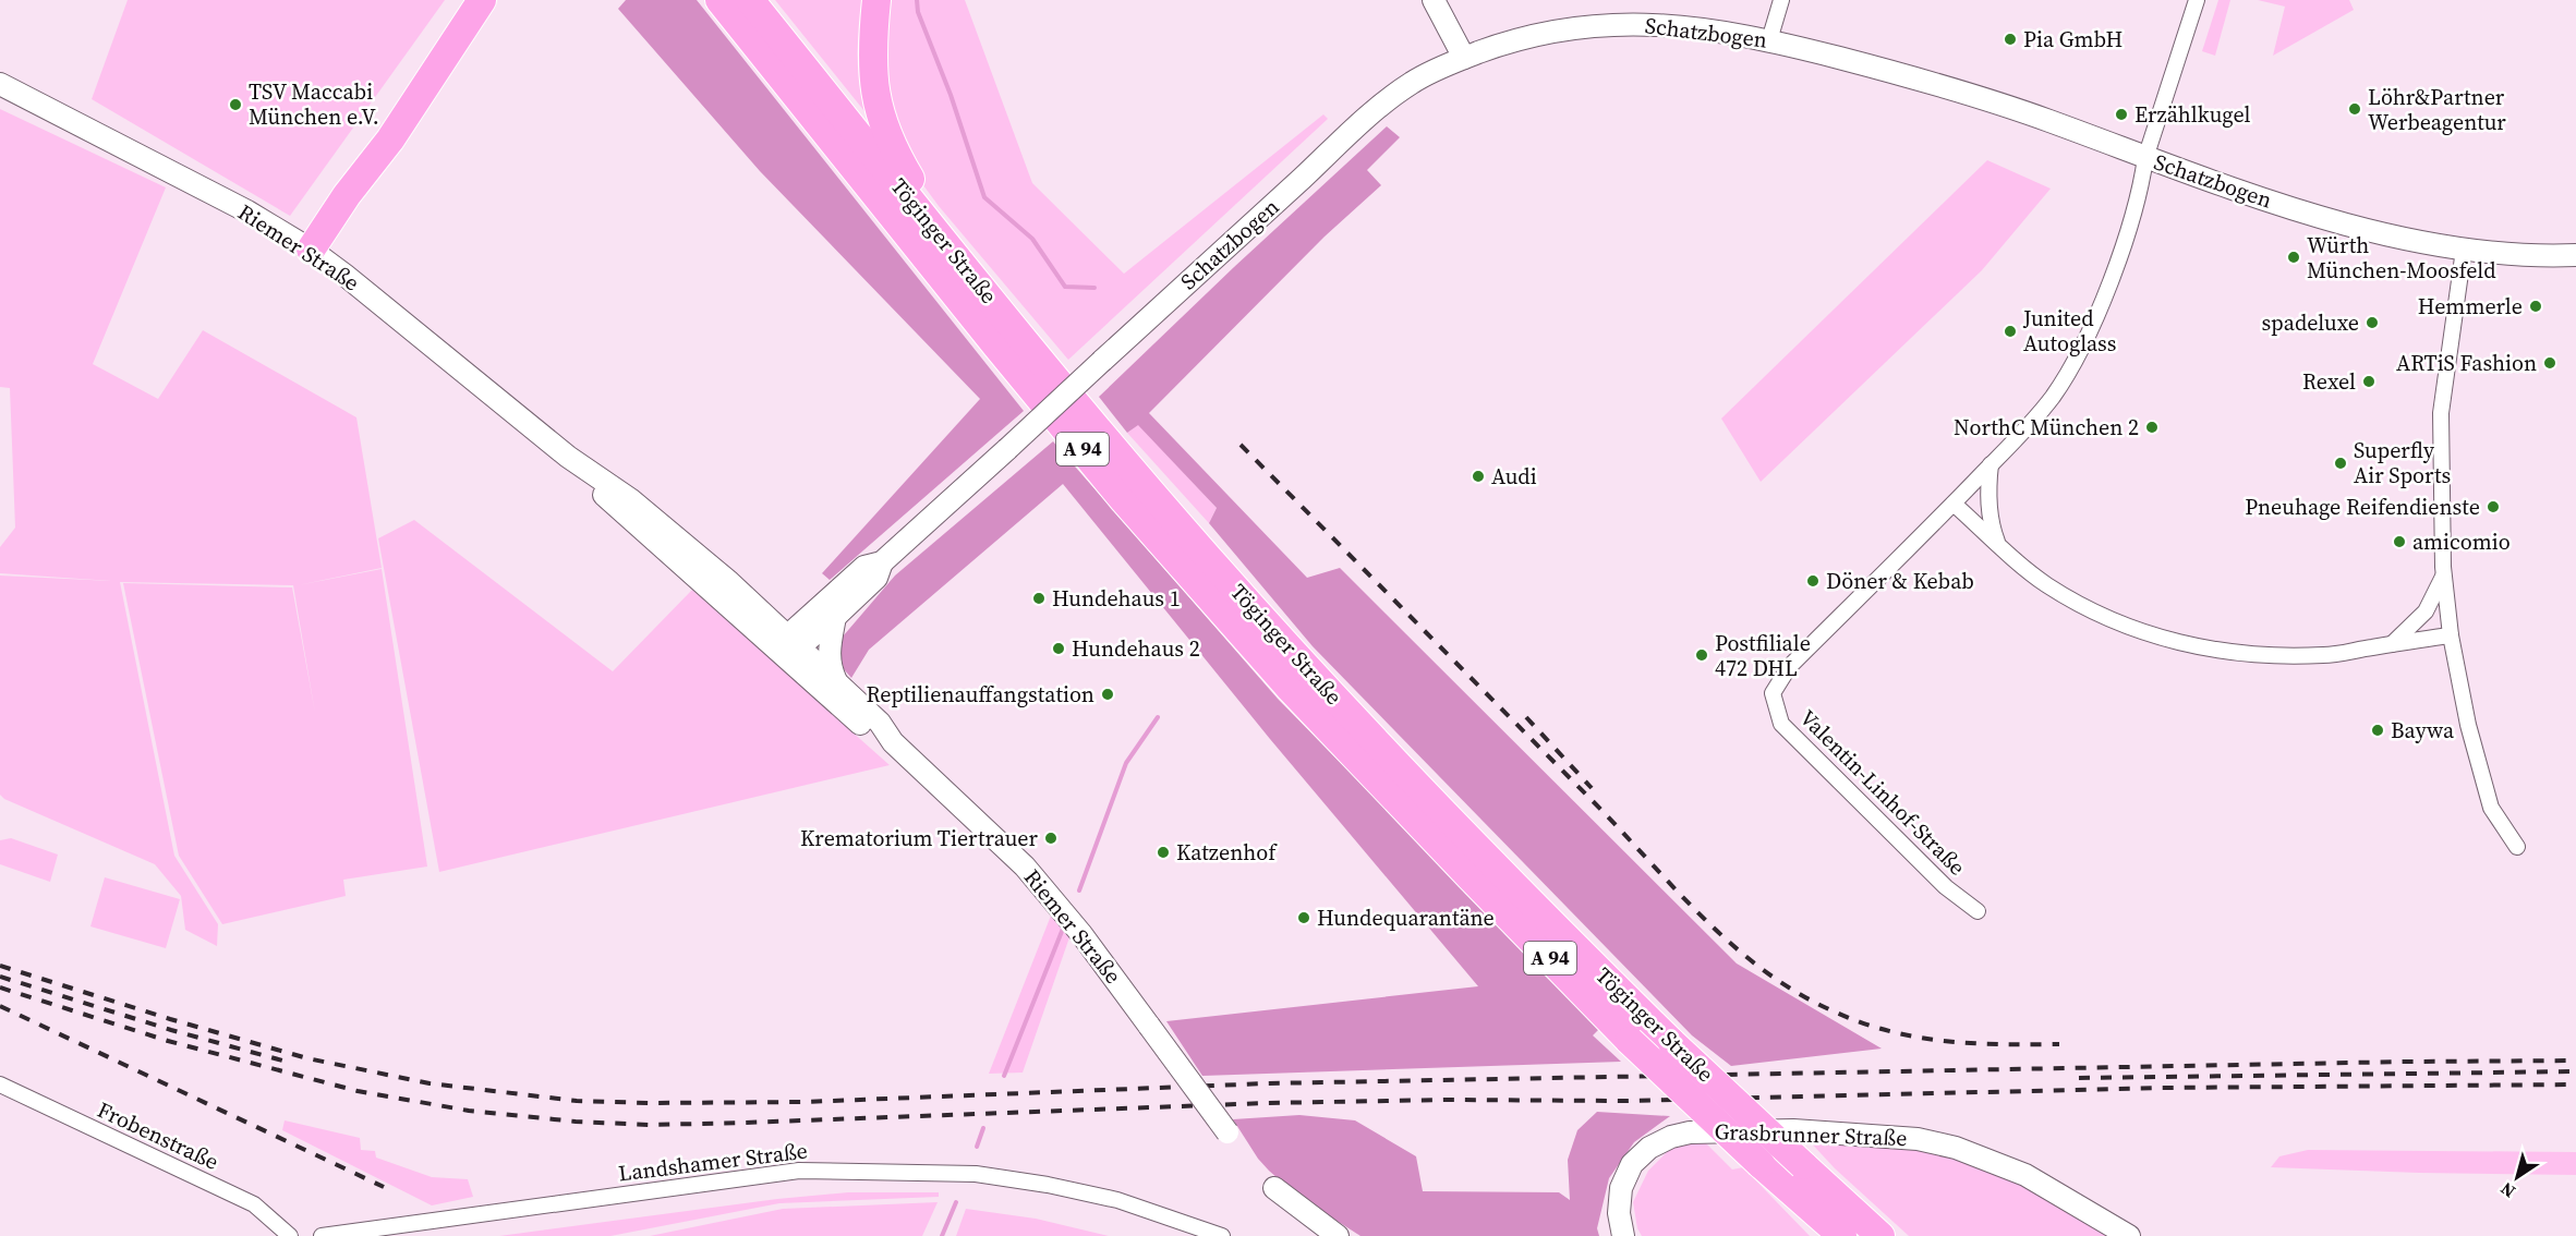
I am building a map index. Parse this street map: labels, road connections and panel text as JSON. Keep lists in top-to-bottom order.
{
  "streets": {
    "highway": ["Töginger Straße", "A 94"],
    "main road": ["Schatzbogen", "Riemer Straße", "Grasbrunner Straße"],
    "street": ["Valentin-Linhof-Straße", "Frobenstraße", "Landshamer Straße"]
  },
  "crossings": [
    ["Schatzbogen", "Riemer Straße"],
    ["Schatzbogen", "Valentin-Linhof-Straße"]
  ],
  "places": [
    "Pia GmbH",
    "TSV Maccabi München e.V.",
    "Löhr&Partner Werbeagentur",
    "Erzählkugel",
    "Würth München-Moosfeld",
    "Hemmerle",
    "spadeluxe",
    "Junited Autoglass",
    "ARTiS Fashion",
    "Rexel",
    "NorthC München 2",
    "Superfly Air Sports",
    "Audi",
    "Pneuhage Reifendienste",
    "amicomio",
    "Döner & Kebab",
    "Hundehaus 1",
    "Hundehaus 2",
    "Postfiliale 472 DHL",
    "Reptilienauffangstation",
    "Baywa",
    "Krematorium Tiertrauer",
    "Katzenhof",
    "Hundequarantäne"
  ],
  "north": "bottom left"
}
